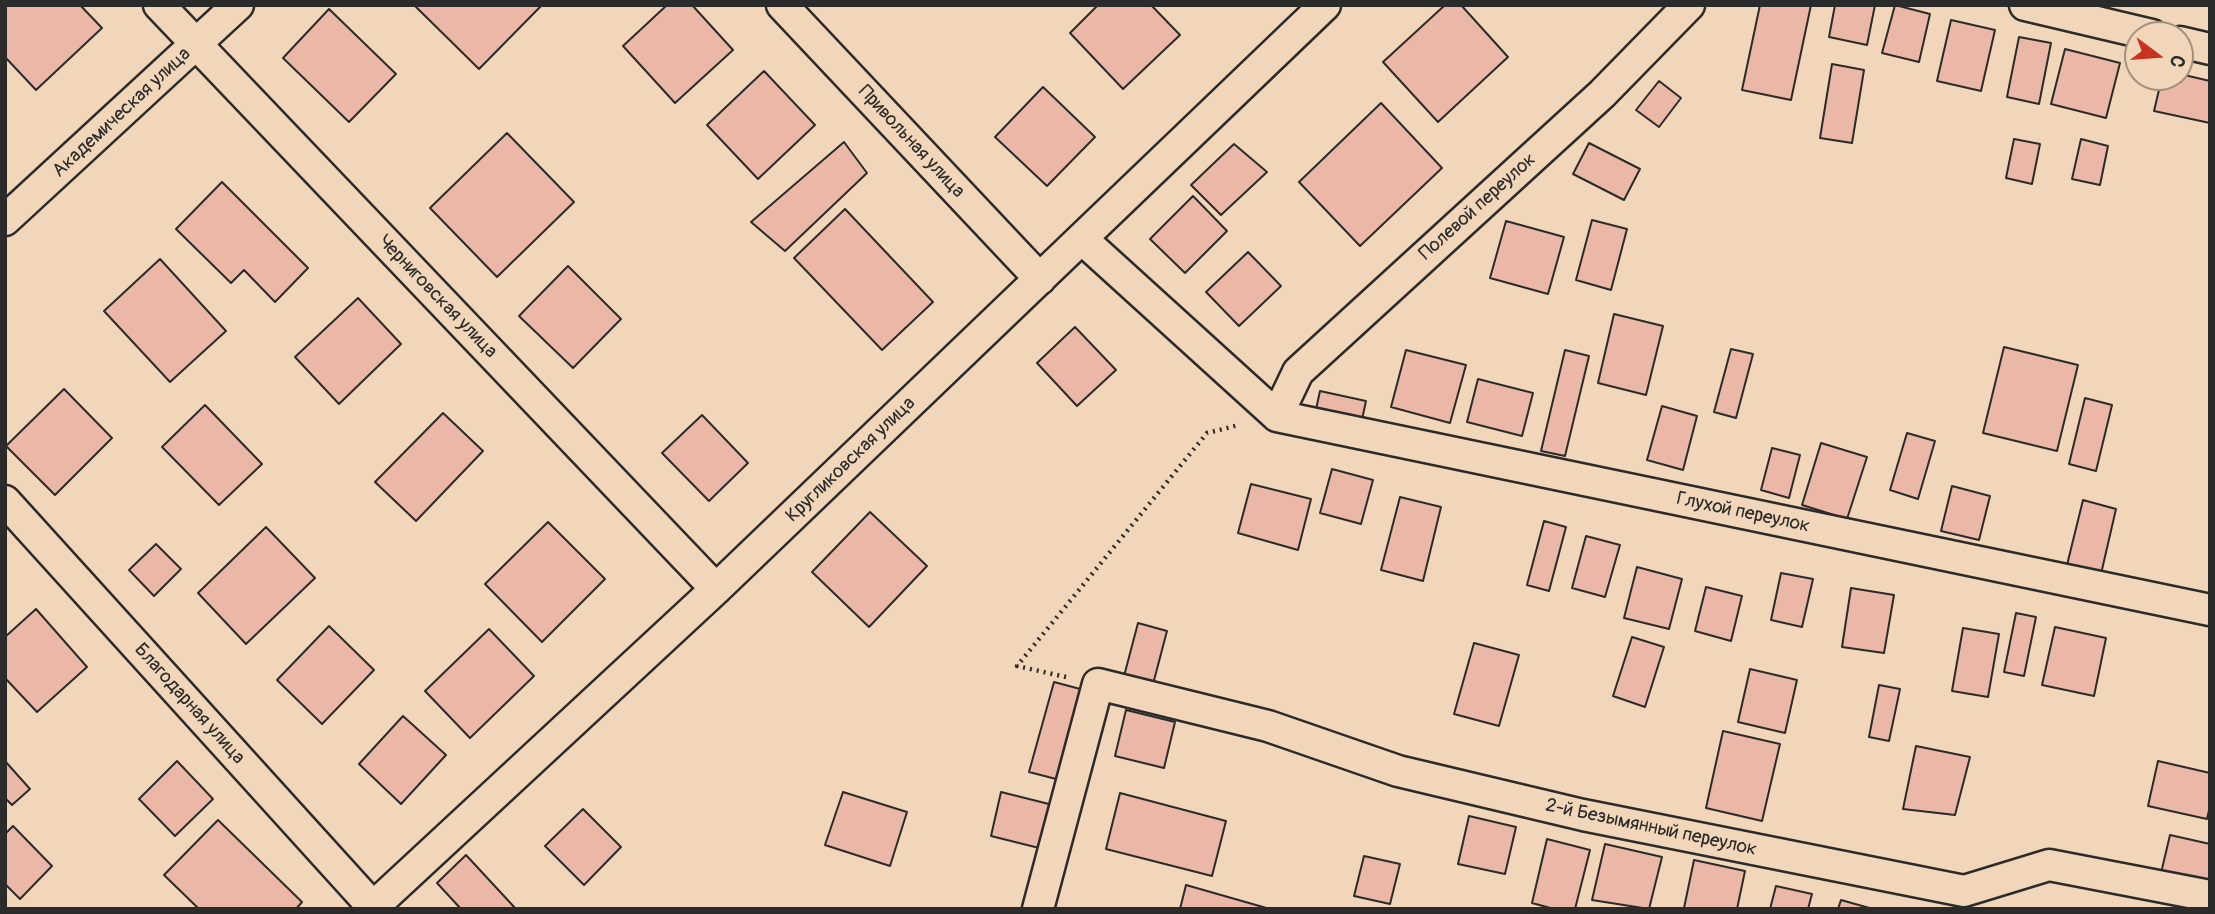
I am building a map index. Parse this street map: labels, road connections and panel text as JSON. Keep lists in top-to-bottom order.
{
  "streets": {
    "street": [
      "Академическая улица",
      "Привольная улица",
      "Полевой переулок",
      "Черниговская улица",
      "Кругликовская улица",
      "Глухой переулок",
      "Благодарная улица",
      "2-й Безымянный переулок"
    ]
  },
  "crossings": [
    ["Академическая улица", "Черниговская улица"],
    ["Привольная улица", "Кругликовская улица"],
    ["Полевой переулок", "Глухой переулок"],
    ["Черниговская улица", "Кругликовская улица"],
    ["Кругликовская улица", "Благодарная улица"]
  ],
  "north": "right"
}
